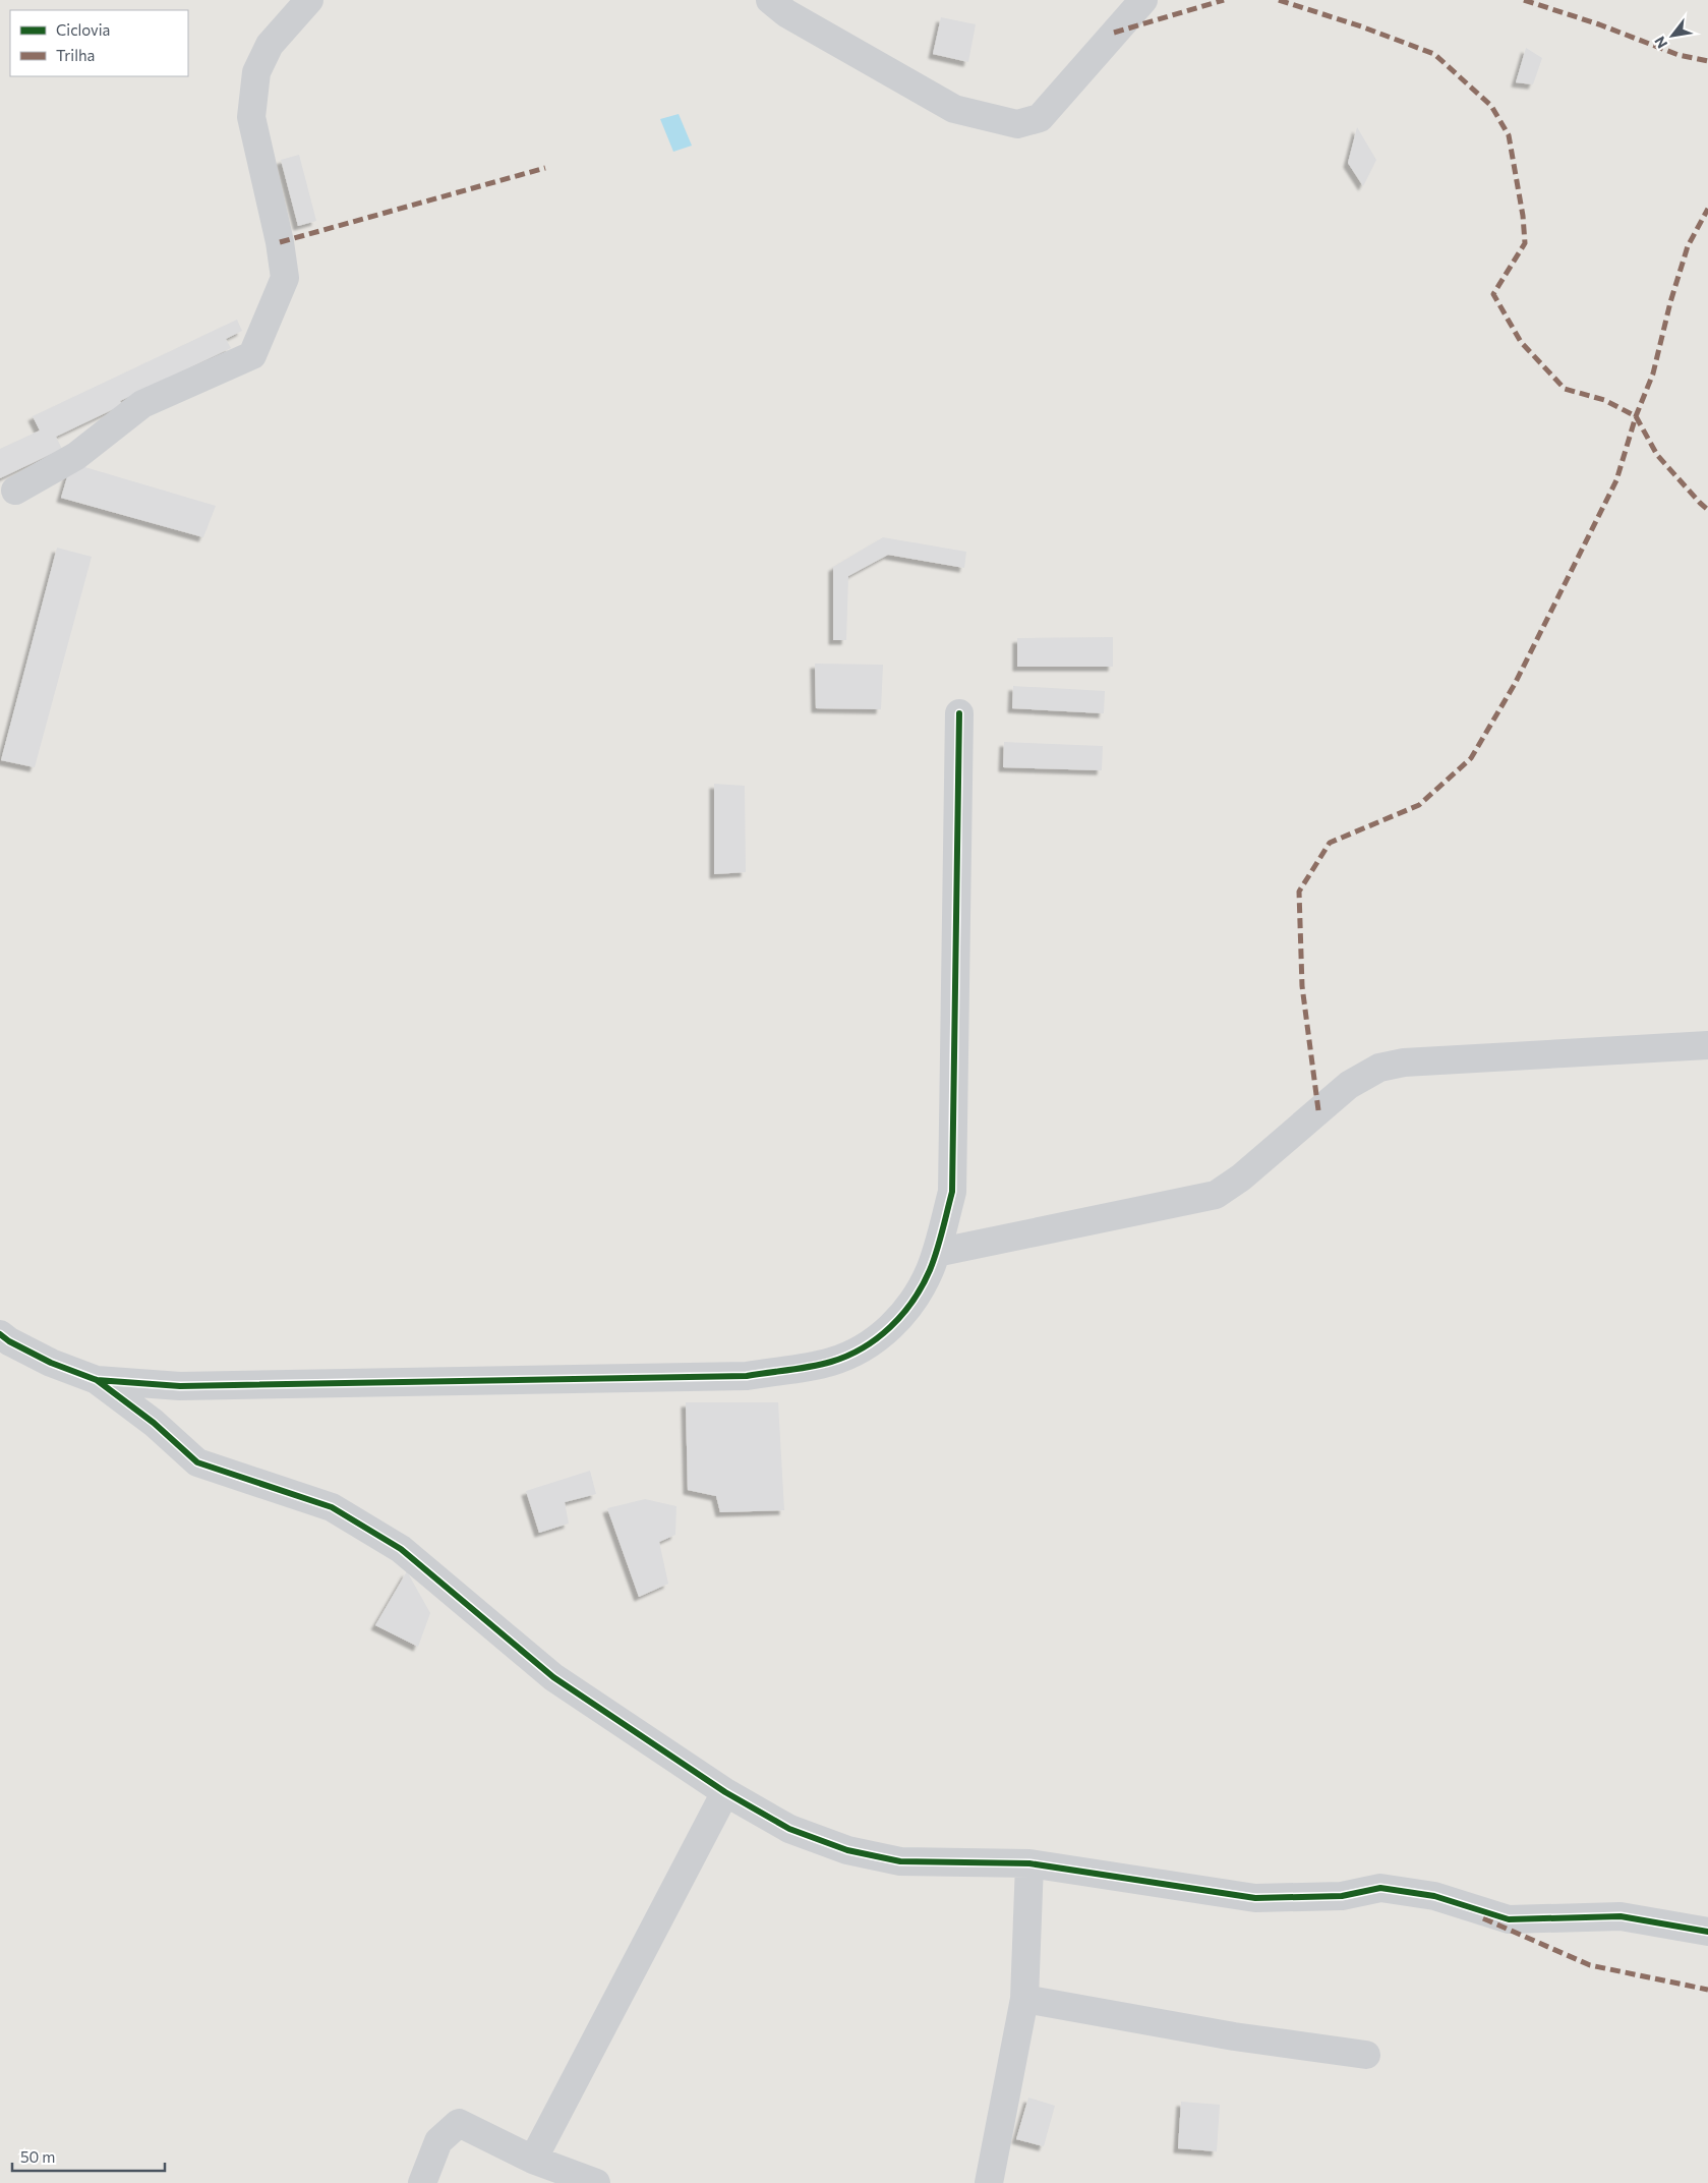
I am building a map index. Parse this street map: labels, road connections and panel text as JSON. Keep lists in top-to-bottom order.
{
  "legend": ["Ciclovia", "Trilha"],
  "scale_bar": "50 m",
  "north": "bottom left"
}
